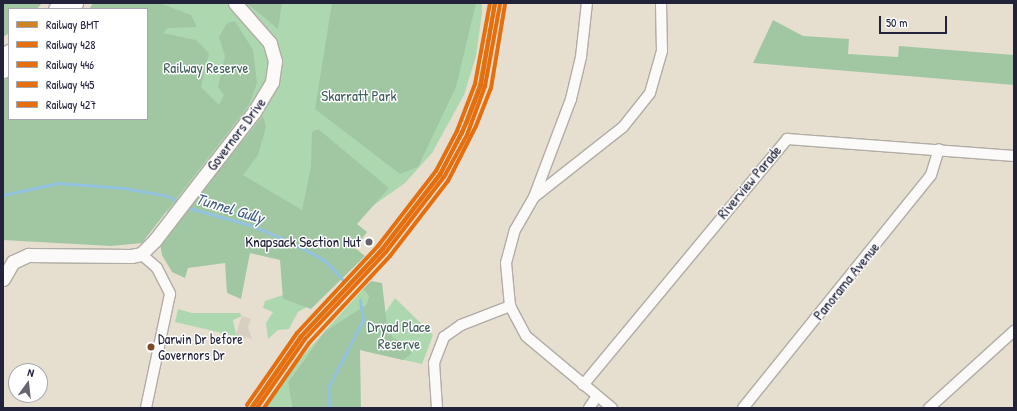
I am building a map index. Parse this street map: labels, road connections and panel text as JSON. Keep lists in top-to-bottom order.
{
  "streets": {
    "main road": ["Governors Drive"],
    "street": ["Riverview Parade", "Panorama Avenue"]
  },
  "crossings": [
    ["Riverview Parade", "Panorama Avenue"]
  ],
  "water": ["Tunnel Gully"],
  "parks": ["Railway Reserve", "Skarratt Park", "Dryad Place Reserve"],
  "places": ["Knapsack Section Hut", "Darwin Dr before Governors Dr"],
  "lines": [
    "rail line BMT",
    "rail line 446",
    "rail line 427",
    "rail line 428",
    "rail line 445"
  ],
  "legend": [
    "Railway BMT",
    "Railway 428",
    "Railway 446",
    "Railway 445",
    "Railway 427"
  ],
  "scale_bar": "50 m",
  "north": "top"
}
